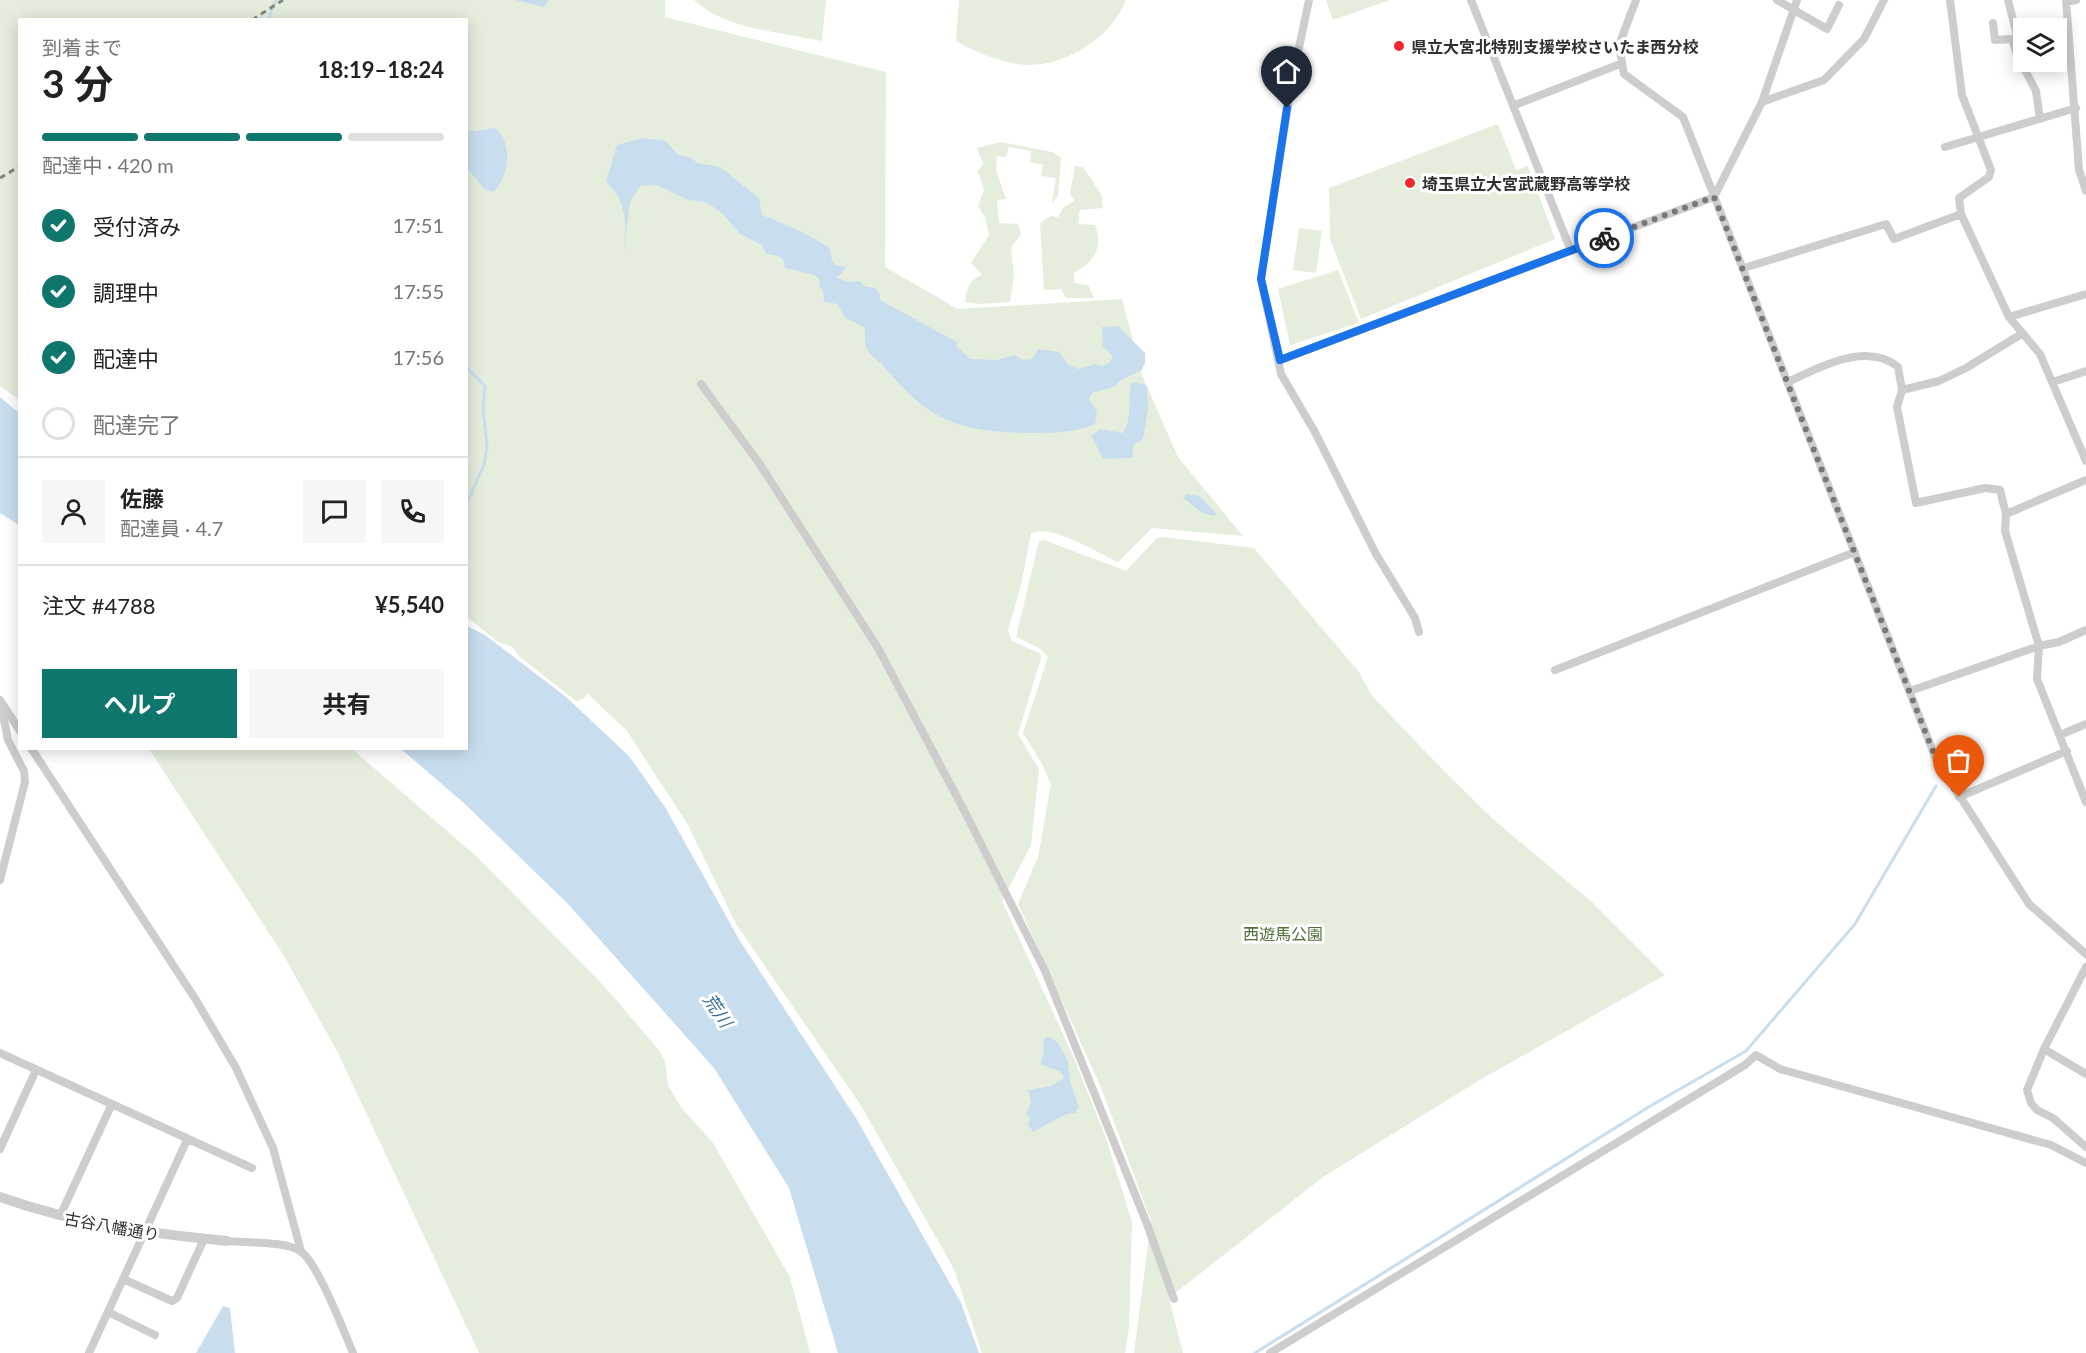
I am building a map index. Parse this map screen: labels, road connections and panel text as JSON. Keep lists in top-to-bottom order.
{
  "streets": {
    "street": ["古谷八幡通り"]
  },
  "water": ["荒川"],
  "parks": ["西遊馬公園"],
  "places": ["県立大宮北特別支援学校さいたま西分校", "埼玉県立大宮武蔵野高等学校"],
  "page": {
    "heading": ["3 分", "到着まで", "18:19–18:24"],
    "panel": [
      "佐藤",
      "配達員 · 4.7",
      "注文 #4788",
      "¥5,540"
    ],
    "bar": "配達中 · 420 m",
    "list": [
      ["受付済み", "17:51"],
      ["調理中", "17:55"],
      ["配達中", "17:56"],
      "配達完了"
    ],
    "buttons": ["ヘルプ", "共有"]
  }
}
